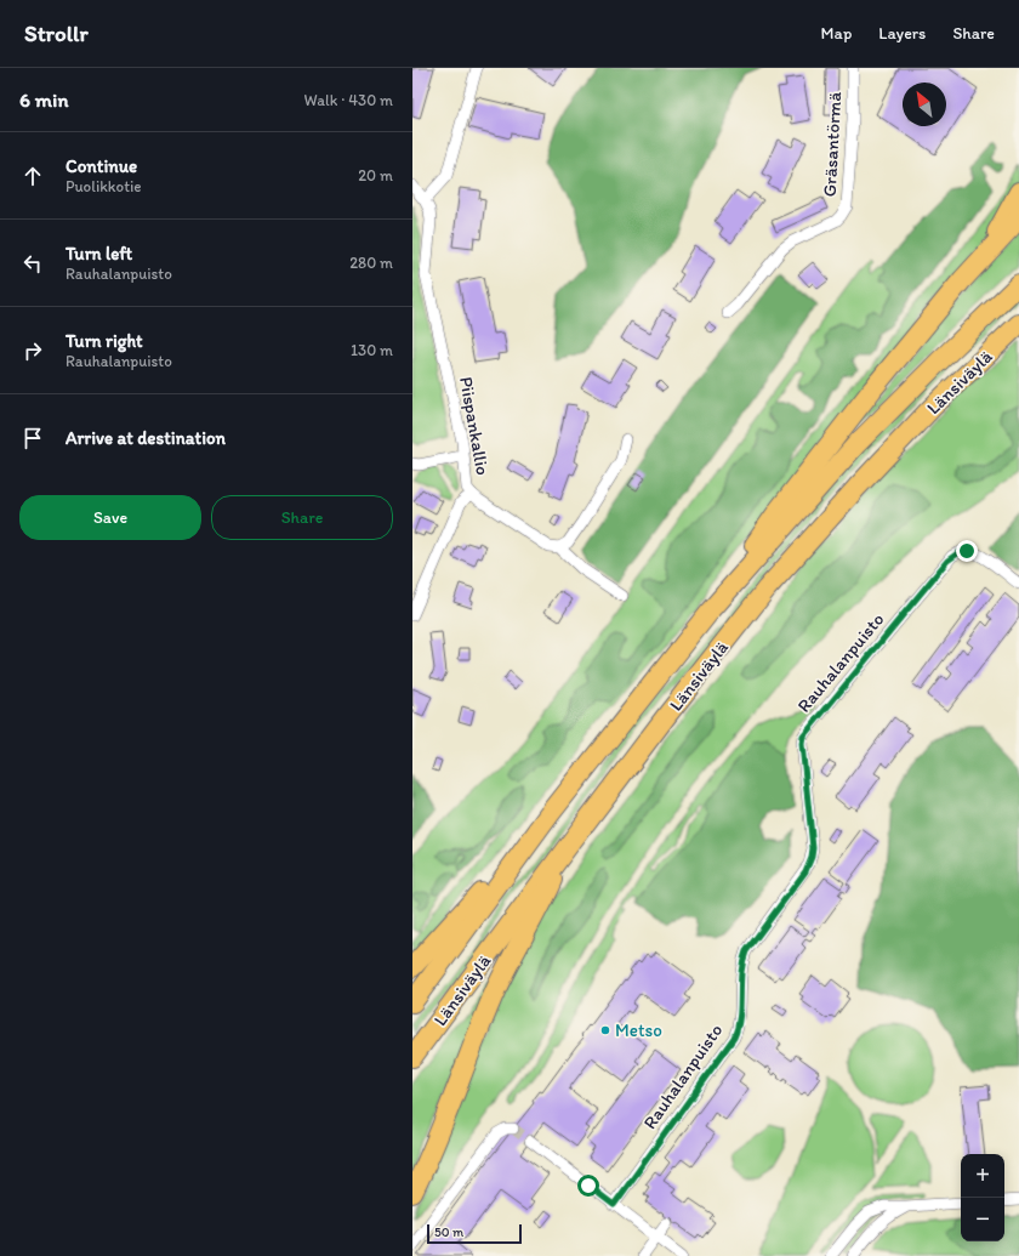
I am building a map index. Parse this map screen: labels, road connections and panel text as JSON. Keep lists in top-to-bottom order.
{
  "streets": {
    "highway": ["Länsiväylä"],
    "street": ["Gräsantörmä", "Piispankallio", "Rauhalanpuisto"]
  },
  "places": ["Metso"],
  "scale_bar": "50 m",
  "north": "top left",
  "page": {
    "header": "Strollr",
    "nav": ["Map", "Layers", "Share"],
    "heading": ["6 min", "Walk · 430 m"],
    "list": [
      ["Continue", "Puolikkotie", "20 m"],
      ["Turn left", "Rauhalanpuisto", "280 m"],
      ["Turn right", "Rauhalanpuisto", "130 m"],
      "Arrive at destination"
    ],
    "buttons": ["Save", "Share"],
    "map_buttons": ["+", "−"],
    "scale": "50 m"
  }
}
